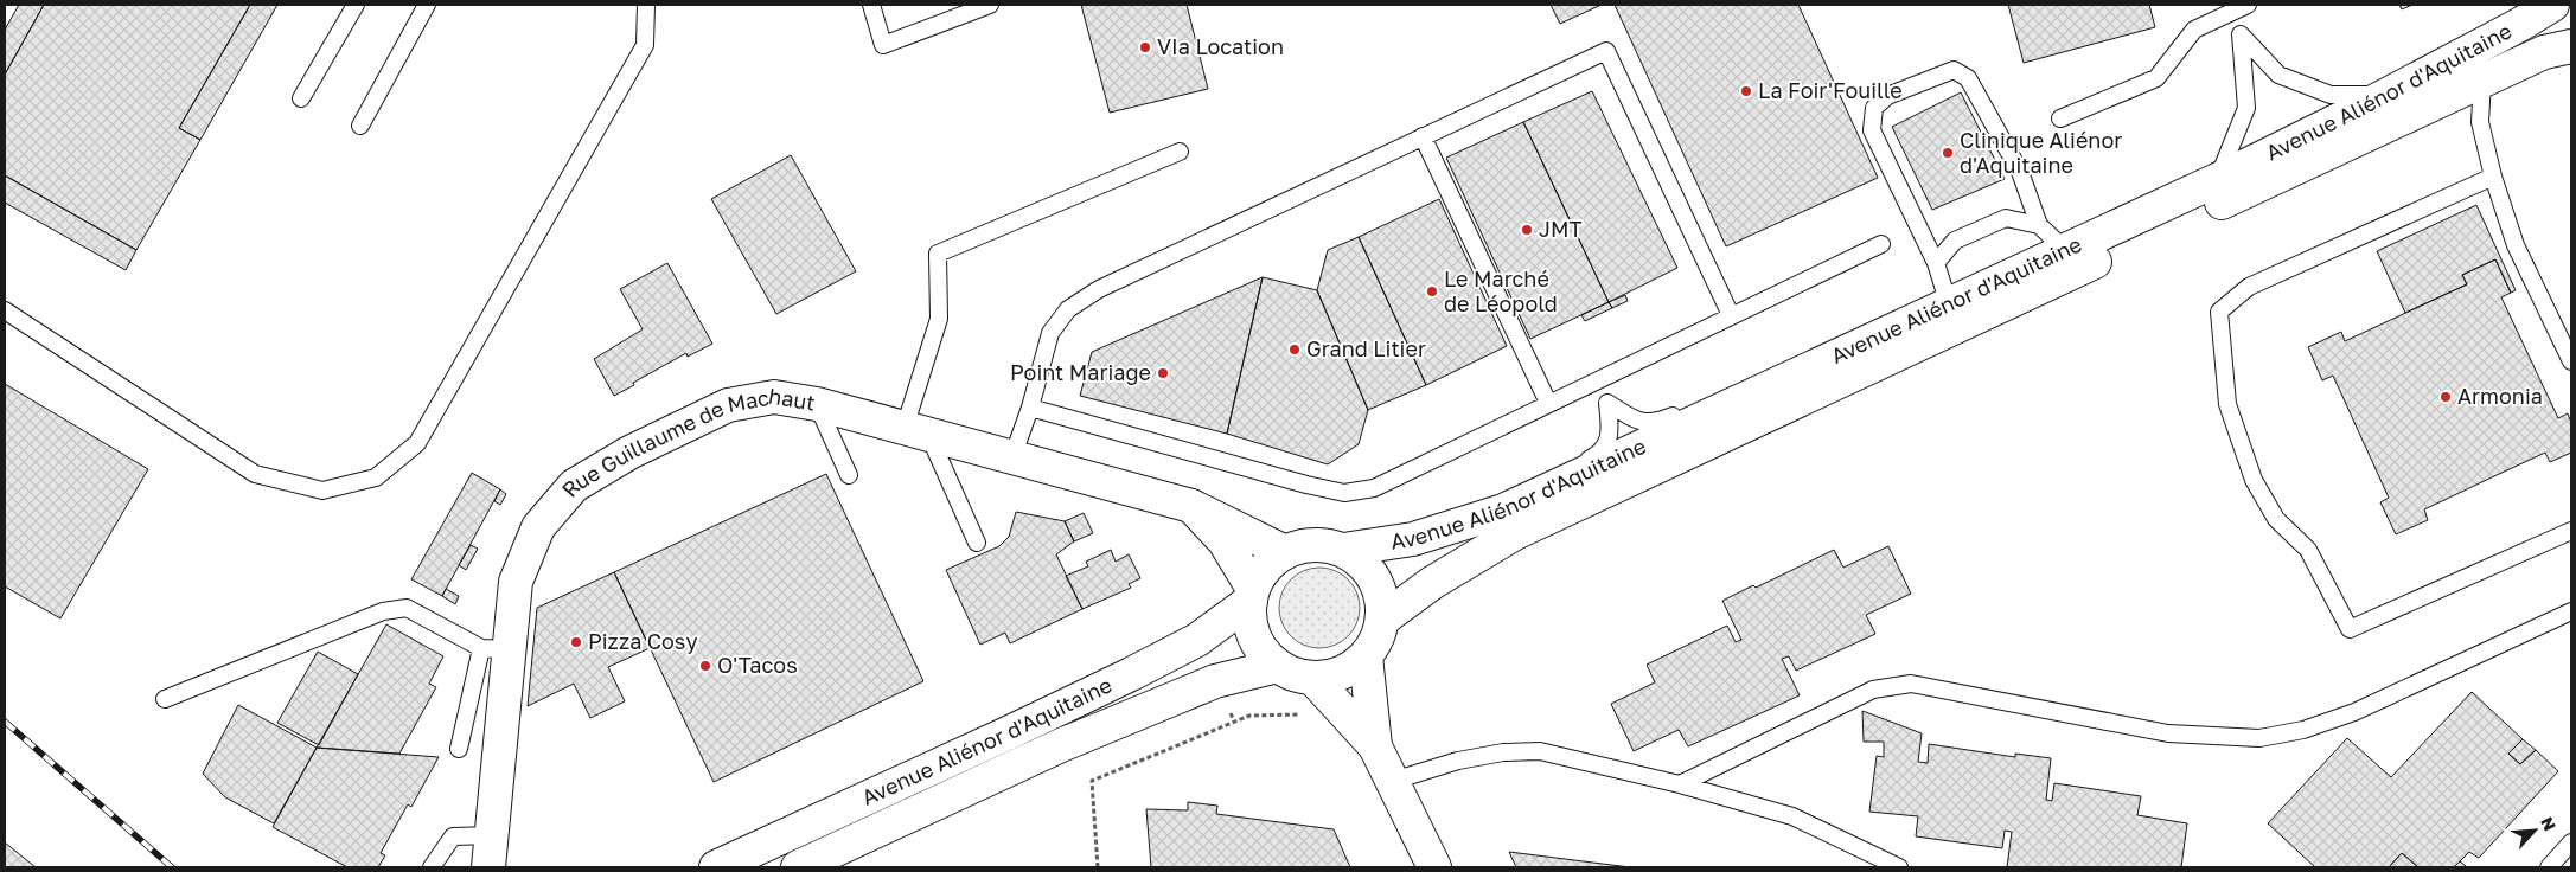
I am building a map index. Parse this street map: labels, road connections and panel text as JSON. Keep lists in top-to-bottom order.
{
  "streets": {
    "main road": ["Avenue Aliénor d'Aquitaine", "Rue Guillaume de Machaut"]
  },
  "crossings": [
    ["Avenue Aliénor d'Aquitaine", "Rue Guillaume de Machaut"]
  ],
  "places": [
    "VIa Location",
    "La Foir'Fouille",
    "Clinique Aliénor d'Aquitaine",
    "JMT",
    "Le Marché de Léopold",
    "Grand Litier",
    "Point Mariage",
    "Armonia",
    "Pizza Cosy",
    "O'Tacos"
  ],
  "north": "top right"
}
